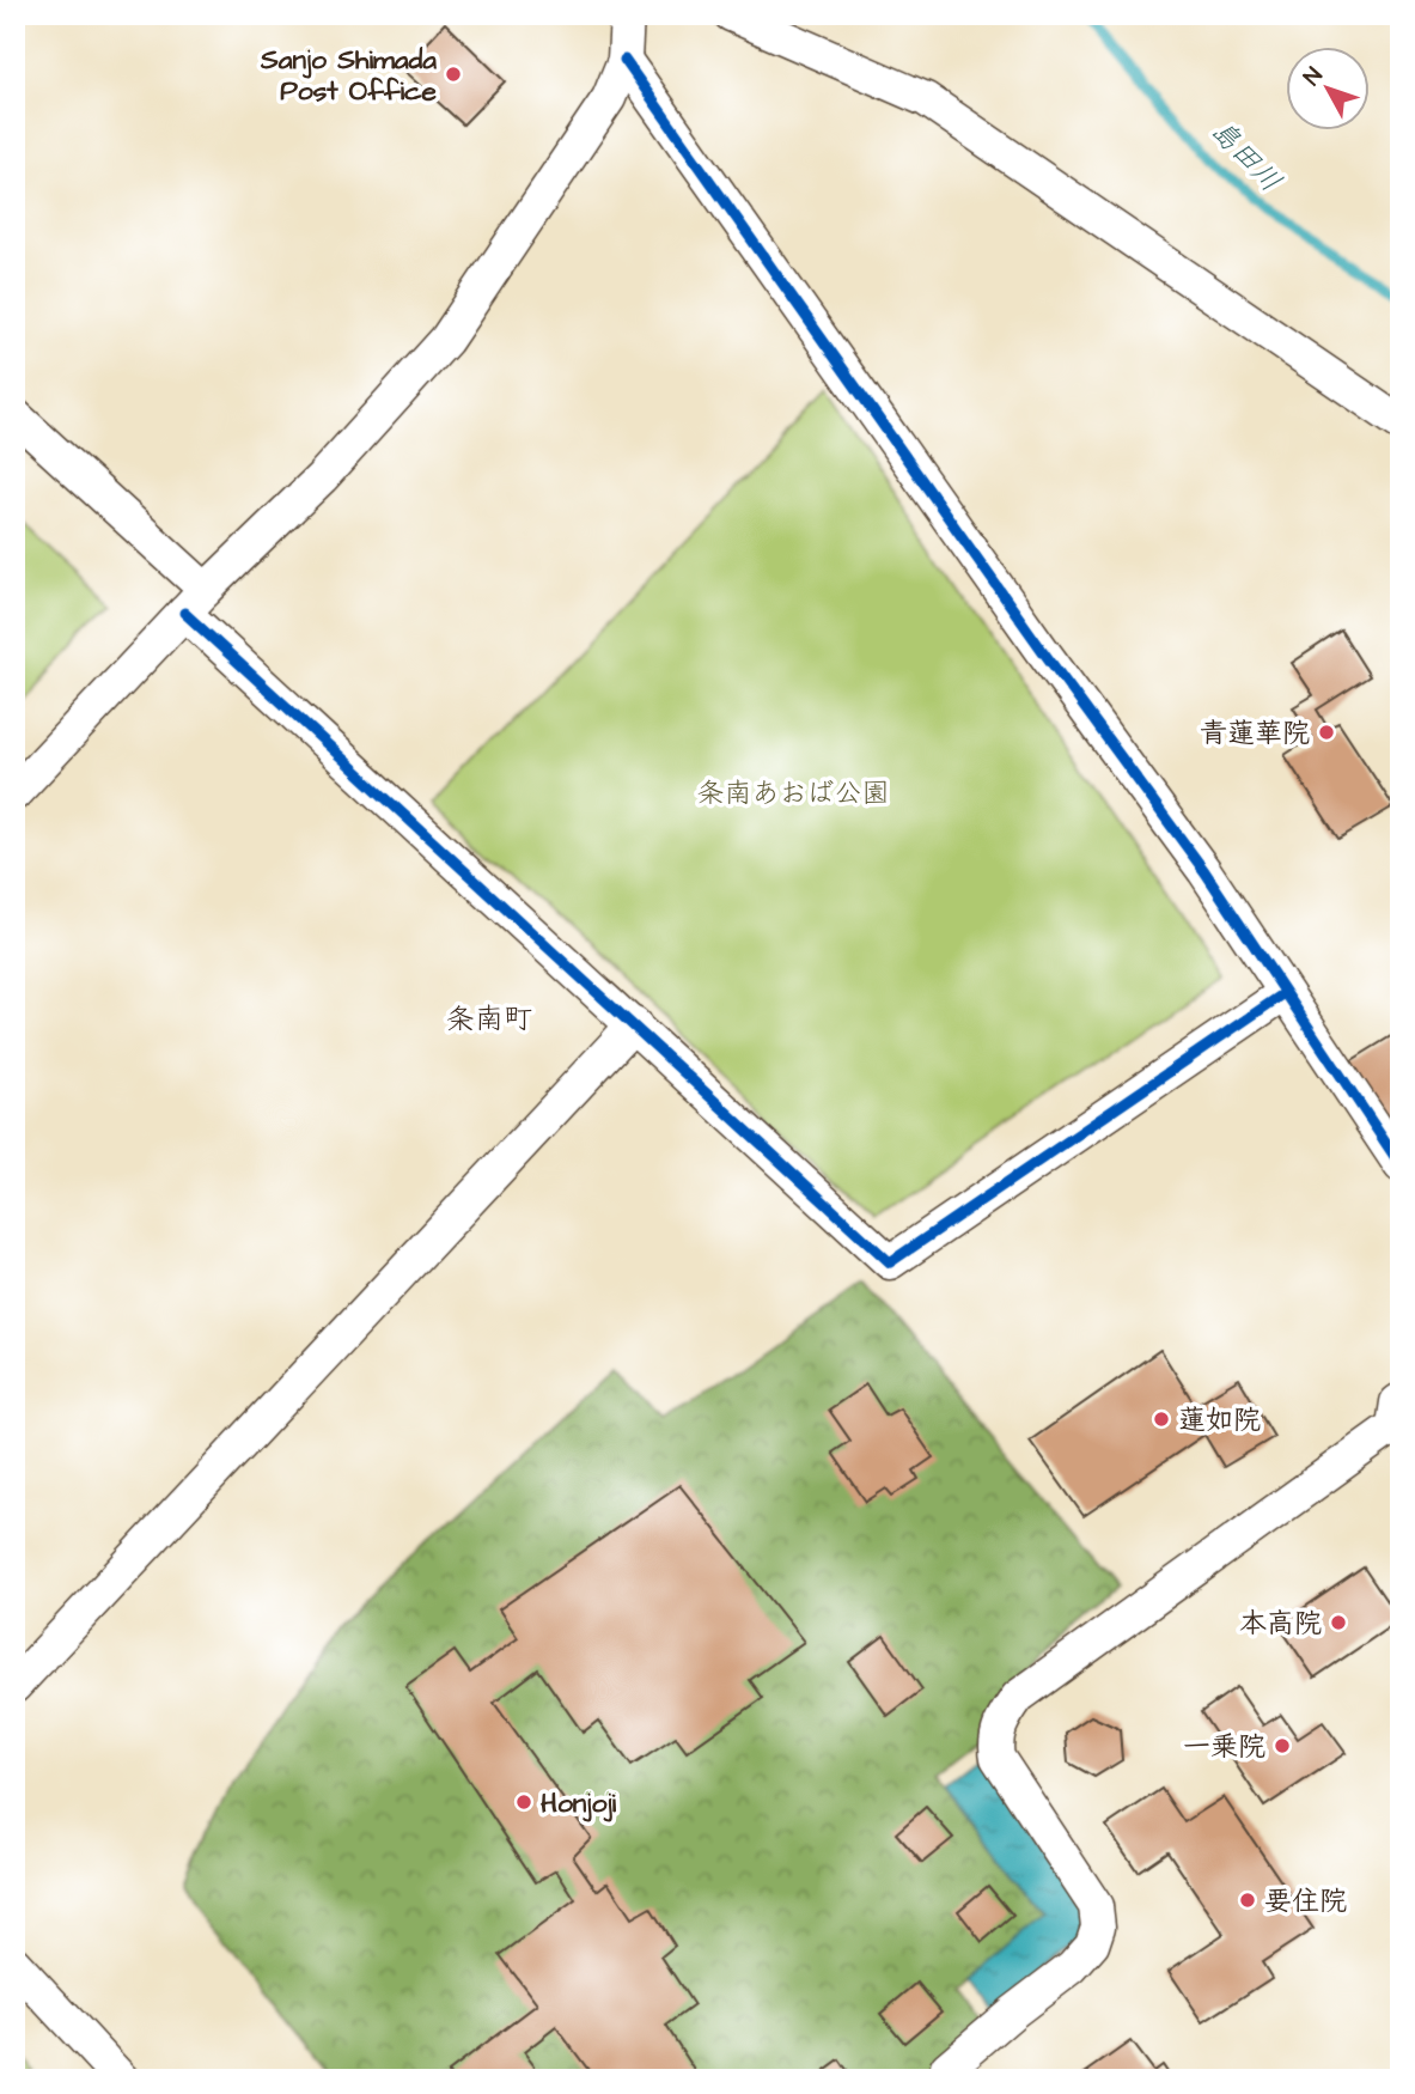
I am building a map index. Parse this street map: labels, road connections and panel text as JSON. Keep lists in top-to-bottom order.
{
  "districts": ["条南町"],
  "water": ["島田川"],
  "parks": ["条南あおば公園"],
  "places": [
    "Sanjo Shimada Post Office",
    "青蓮華院",
    "蓮如院",
    "本高院",
    "一乗院",
    "Honjoji",
    "要住院"
  ],
  "north": "top left"
}
